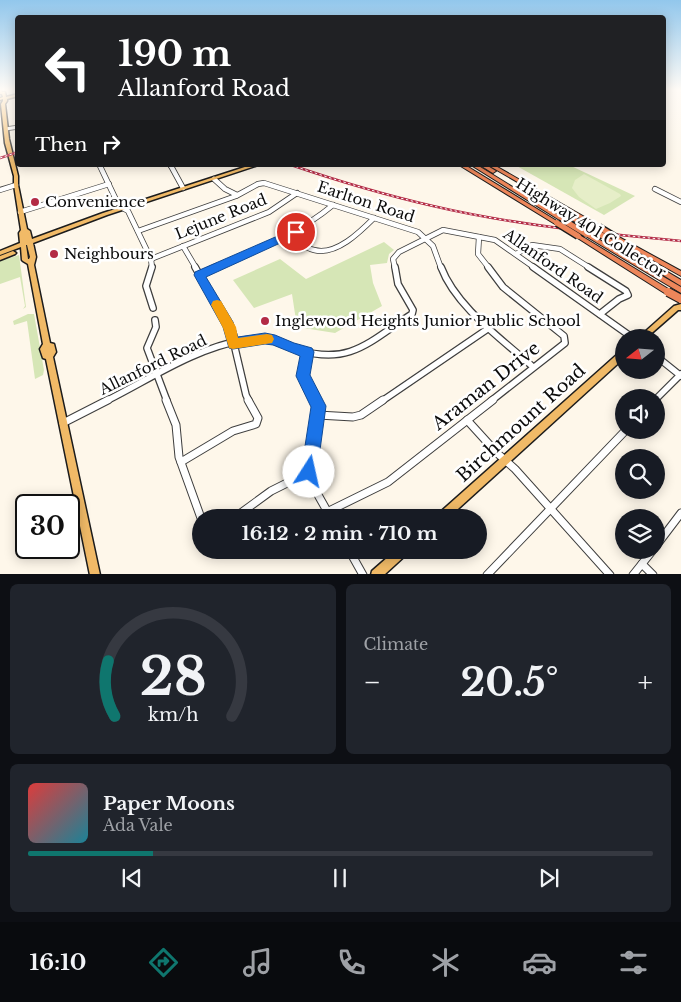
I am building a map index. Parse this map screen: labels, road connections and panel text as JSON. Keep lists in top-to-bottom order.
{
  "streets": {
    "highway": ["Highway 401 Collector"],
    "main road": ["Birchmount Road"],
    "street": [
      "Earlton Road",
      "Lejune Road",
      "Allanford Road",
      "Araman Drive"
    ]
  },
  "crossings": [
    ["Earlton Road", "Lejune Road"],
    ["Earlton Road", "Allanford Road"],
    ["Earlton Road", "Araman Drive"],
    ["Allanford Road", "Araman Drive"]
  ],
  "places": ["Convenience", "Neighbours", "Inglewood Heights Junior Public School"],
  "north": "left",
  "page": {
    "turn": ["190 m", "Allanford Road"],
    "then": "Then",
    "limit": "30",
    "trip": "16:12 · 2 min · 710 m",
    "tile": "Climate",
    "heat": ["−", "20.5°", "+"],
    "song": ["Paper Moons", "Ada Vale"],
    "tabs": "16:10",
    "gauge": ["28", "km/h"]
  }
}
